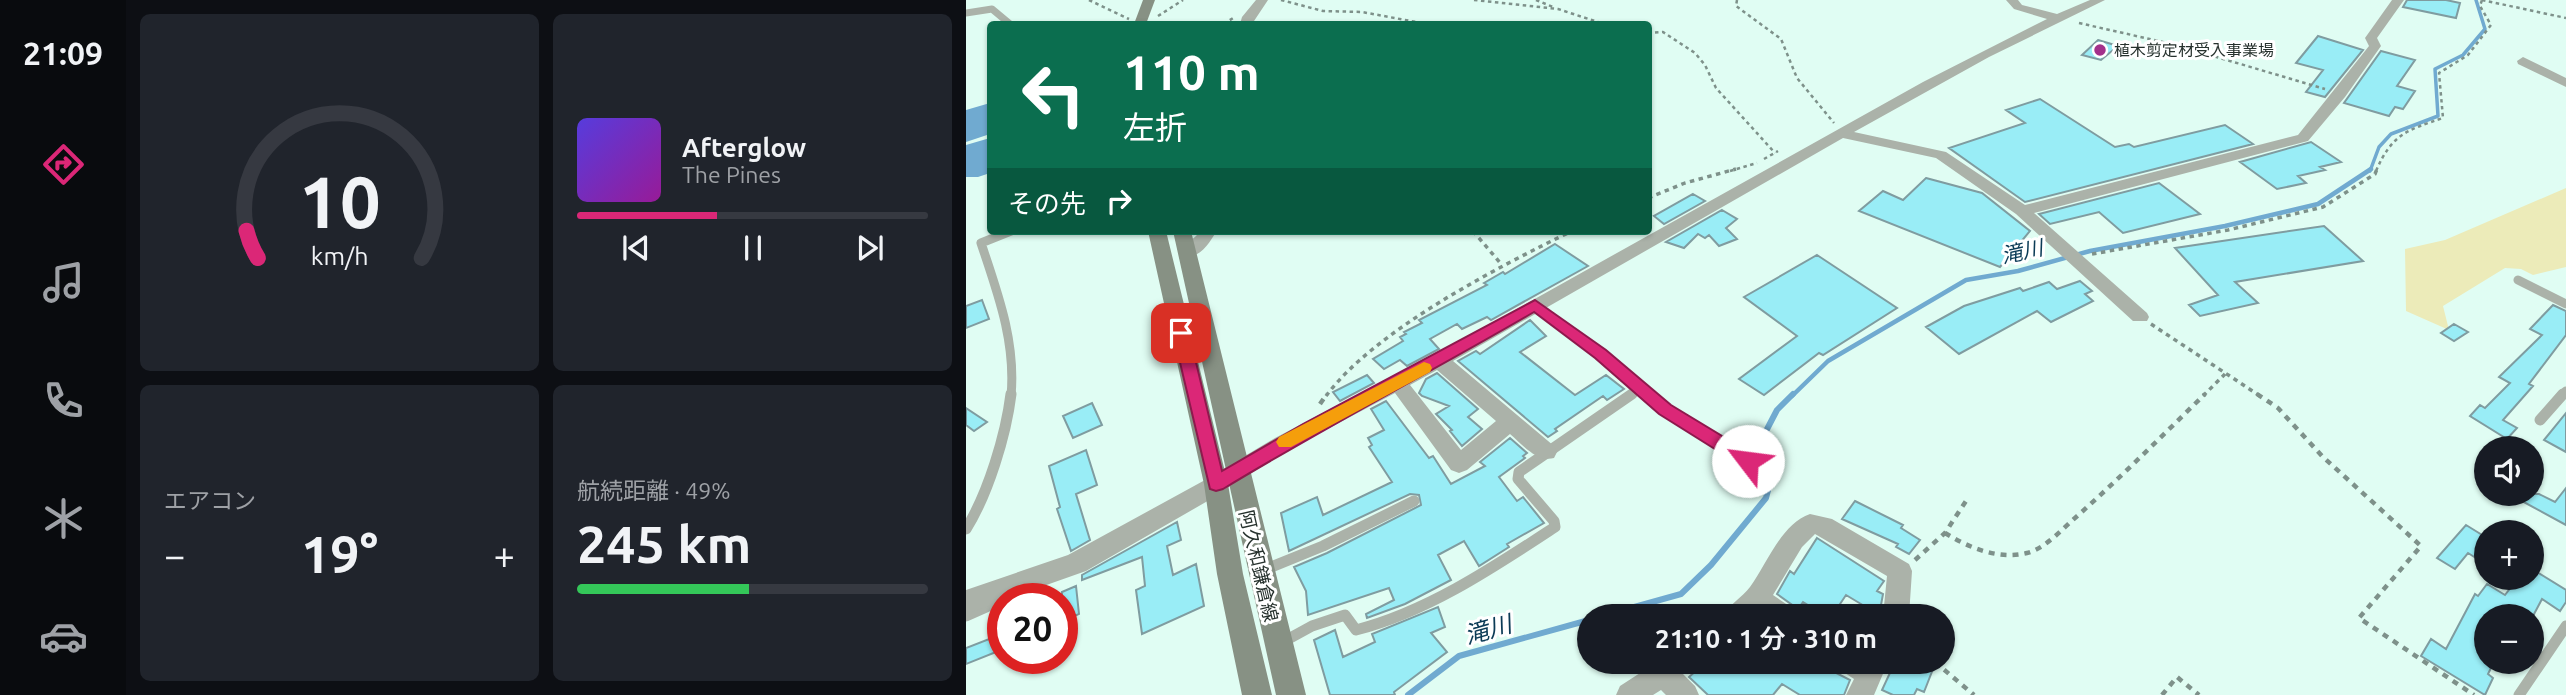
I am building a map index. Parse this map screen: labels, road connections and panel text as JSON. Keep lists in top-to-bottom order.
{
  "streets": {
    "main road": ["阿久和鎌倉線"]
  },
  "water": ["滝川"],
  "places": ["植木剪定材受入事業場"],
  "page": {
    "tabs": "21:09",
    "turn": ["110 m", "左折"],
    "song": ["Afterglow", "The Pines"],
    "then": "その先",
    "tile": [
      "エアコン",
      ["航続距離 · 49%", "245 km"]
    ],
    "map_buttons": ["+", "−"],
    "heat": ["−", "19°", "+"],
    "limit": "20",
    "trip": "21:10 · 1 分 · 310 m",
    "gauge": ["10", "km/h"]
  }
}
